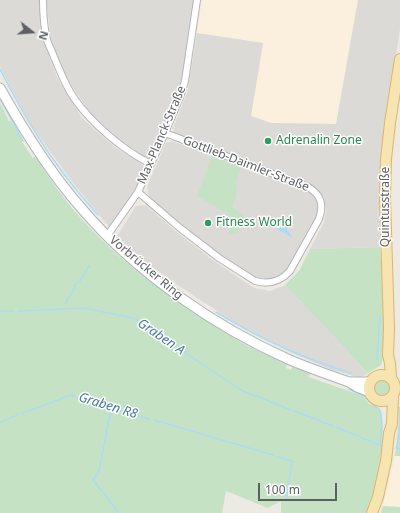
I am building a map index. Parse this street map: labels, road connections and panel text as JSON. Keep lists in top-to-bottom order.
{
  "streets": {
    "main road": ["Quintusstraße", "Vorbrücker Ring"],
    "street": ["Max-Planck-Straße", "Gottlieb-Daimler-Straße"]
  },
  "crossings": [
    ["Max-Planck-Straße", "Gottlieb-Daimler-Straße"],
    ["Max-Planck-Straße", "Vorbrücker Ring"],
    ["Quintusstraße", "Vorbrücker Ring"]
  ],
  "water": ["Graben A", "Graben R8"],
  "places": ["Adrenalin Zone", "Fitness World"],
  "scale_bar": "100 m",
  "north": "right"
}
